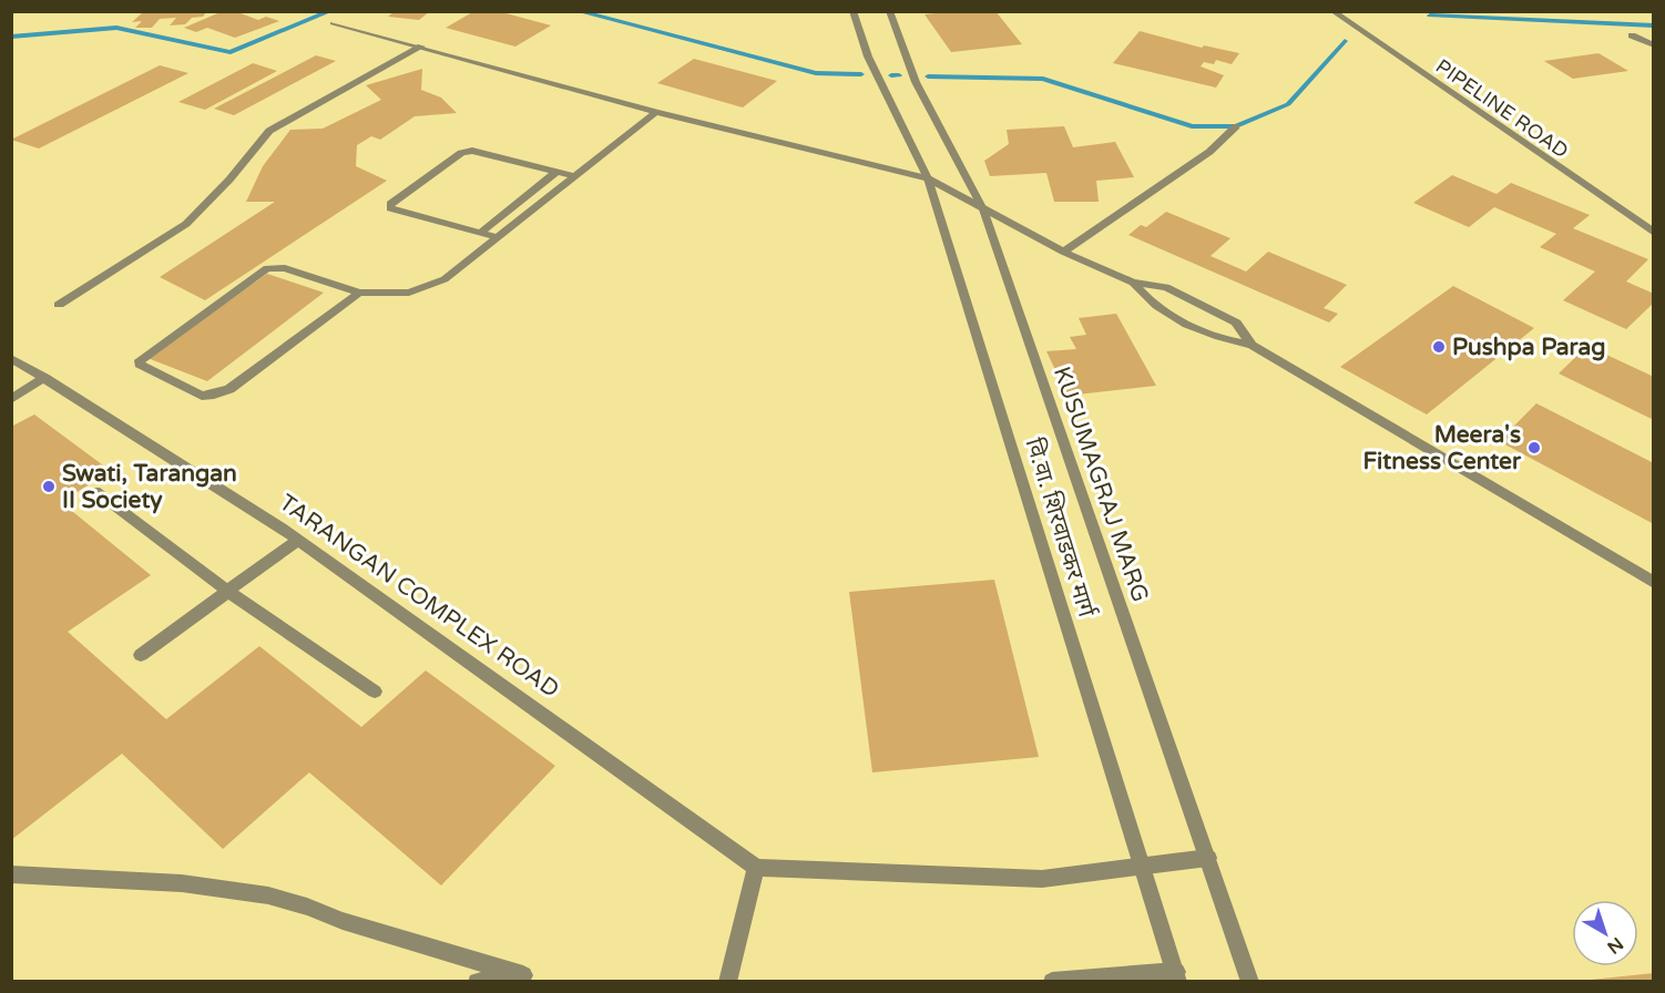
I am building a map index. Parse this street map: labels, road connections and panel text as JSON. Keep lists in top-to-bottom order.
{
  "streets": {
    "street": [
      "PIPELINE ROAD",
      "KUSUMAGRAJ MARG",
      "वि.वा. शिरवाडकर मार्ग",
      "TARANGAN COMPLEX ROAD"
    ]
  },
  "places": ["Pushpa Parag", "Meera's Fitness Center", "Swati, Tarangan II Society"],
  "north": "bottom right"
}
